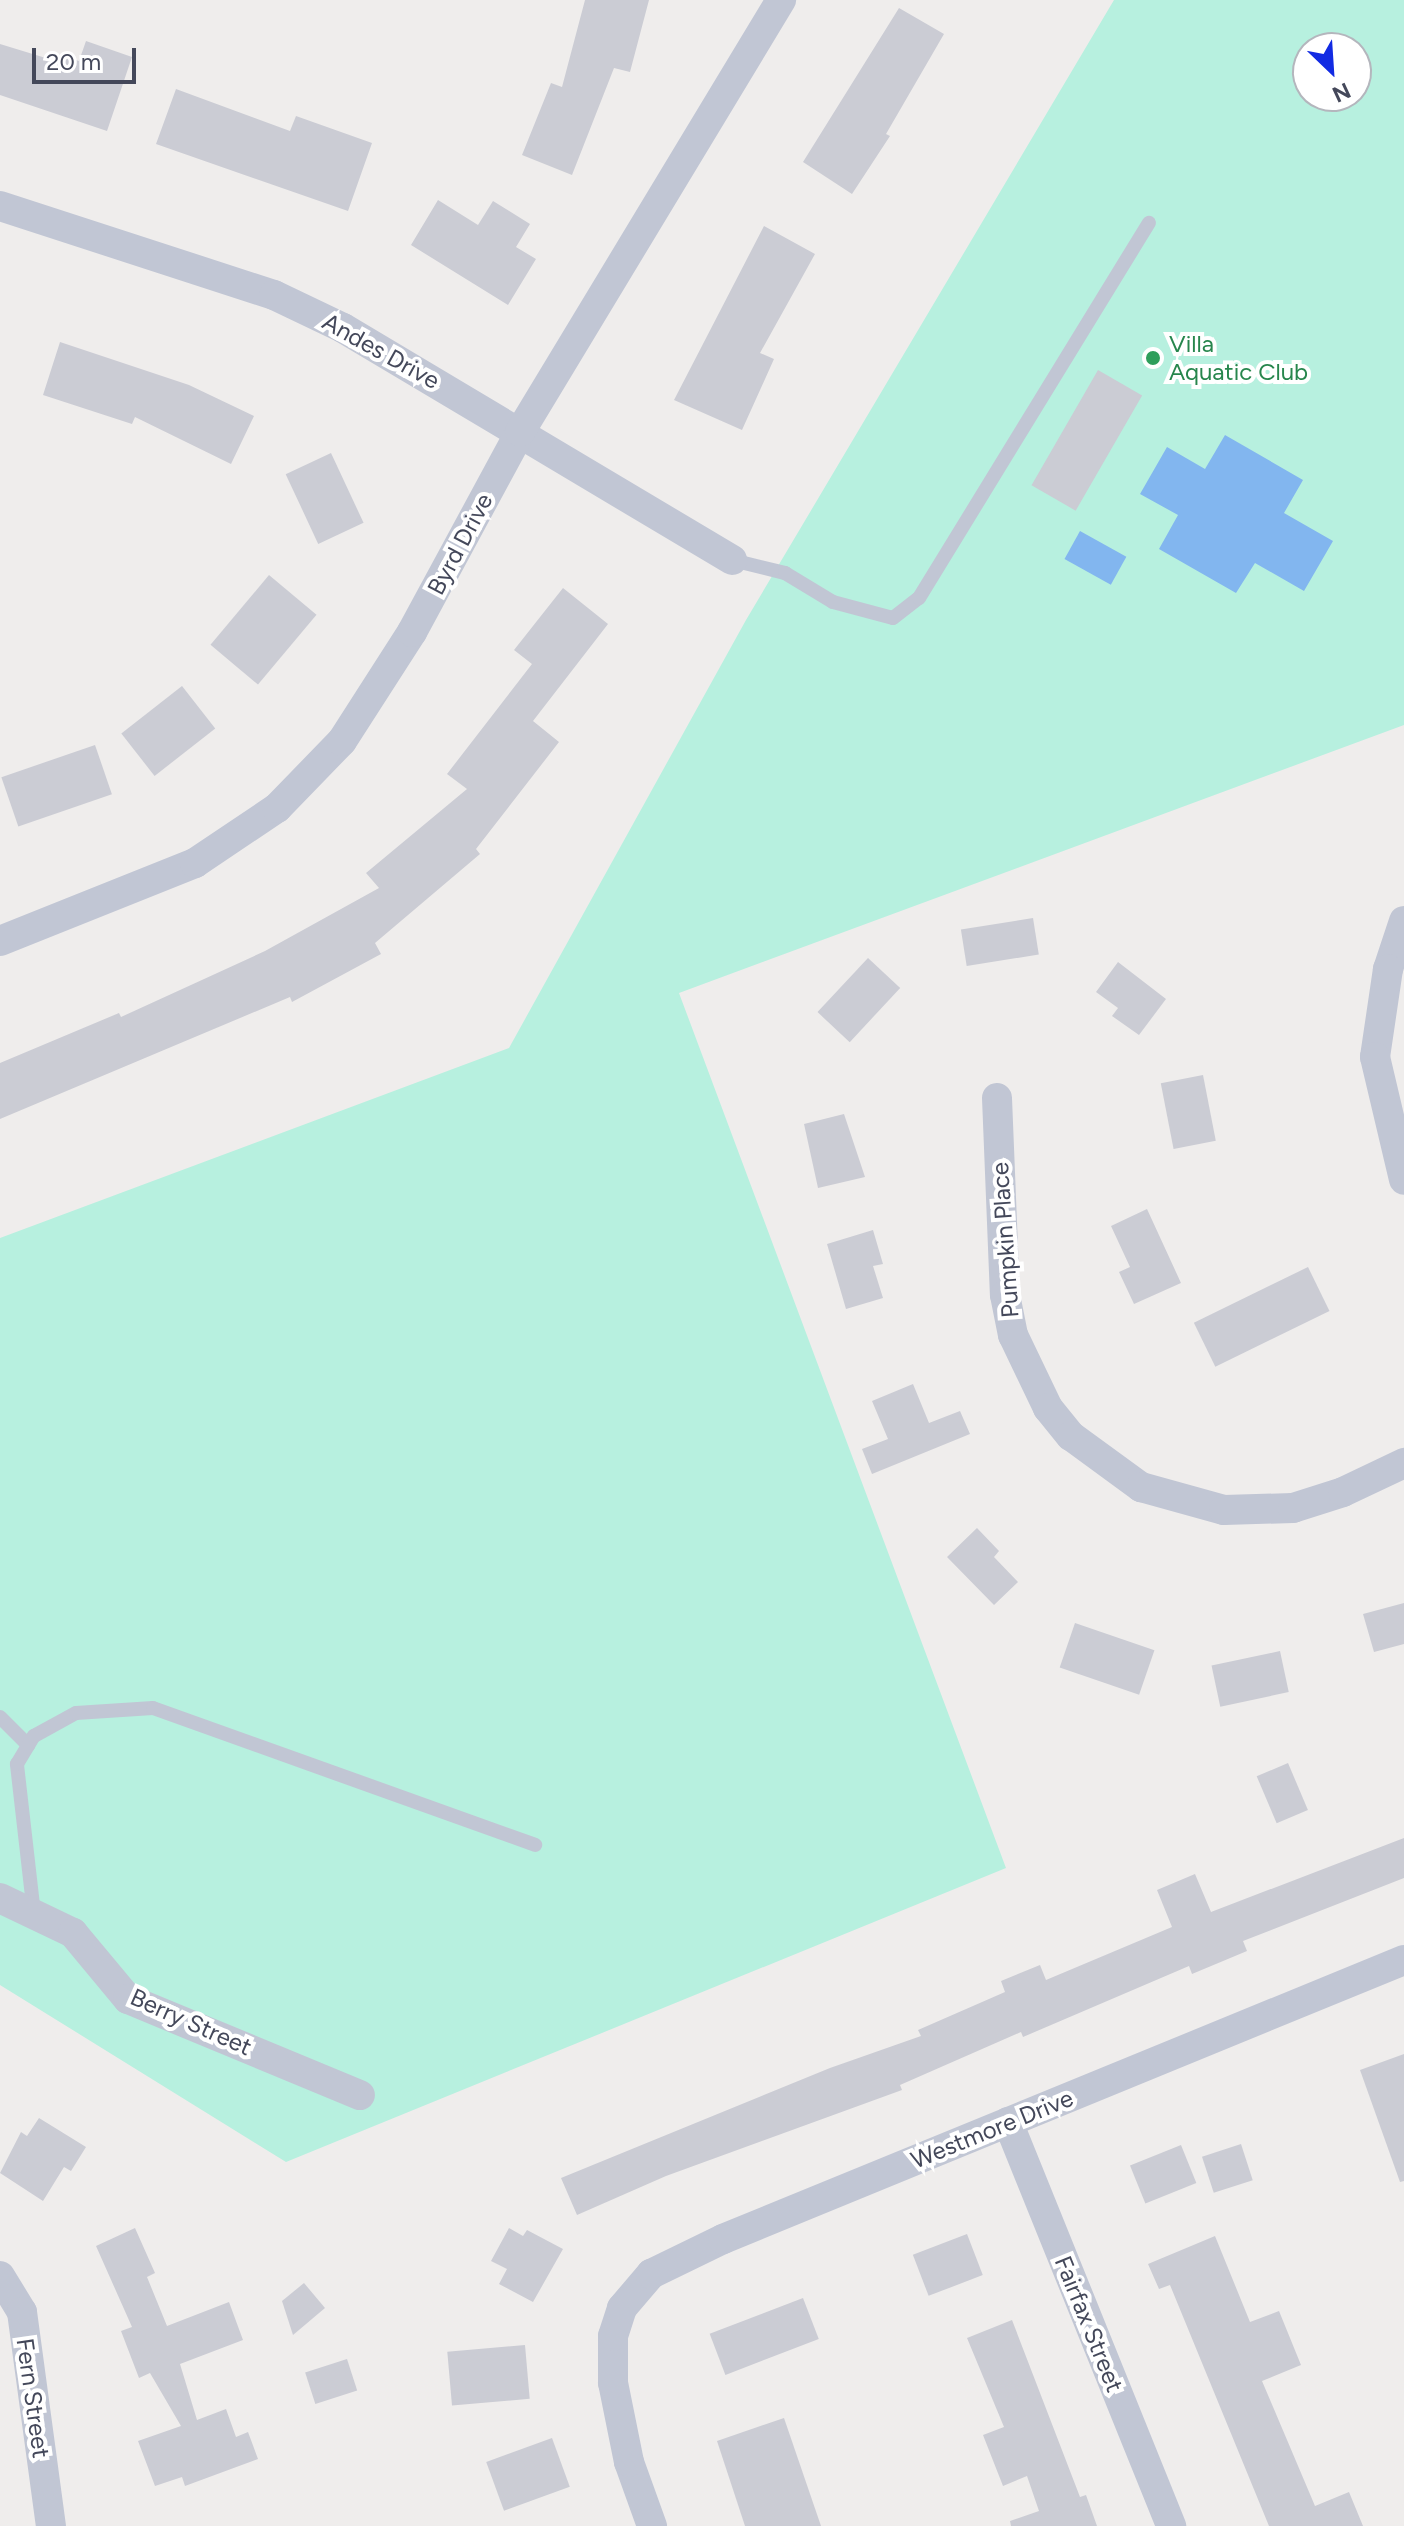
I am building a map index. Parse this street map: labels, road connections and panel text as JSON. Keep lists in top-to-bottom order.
{
  "streets": {
    "street": [
      "Andes Drive",
      "Byrd Drive",
      "Pumpkin Place",
      "Berry Street",
      "Westmore Drive",
      "Fairfax Street",
      "Fern Street"
    ]
  },
  "crossings": [
    ["Andes Drive", "Byrd Drive"],
    ["Westmore Drive", "Fairfax Street"]
  ],
  "places": ["Villa Aquatic Club"],
  "scale_bar": "20 m",
  "north": "bottom right"
}
